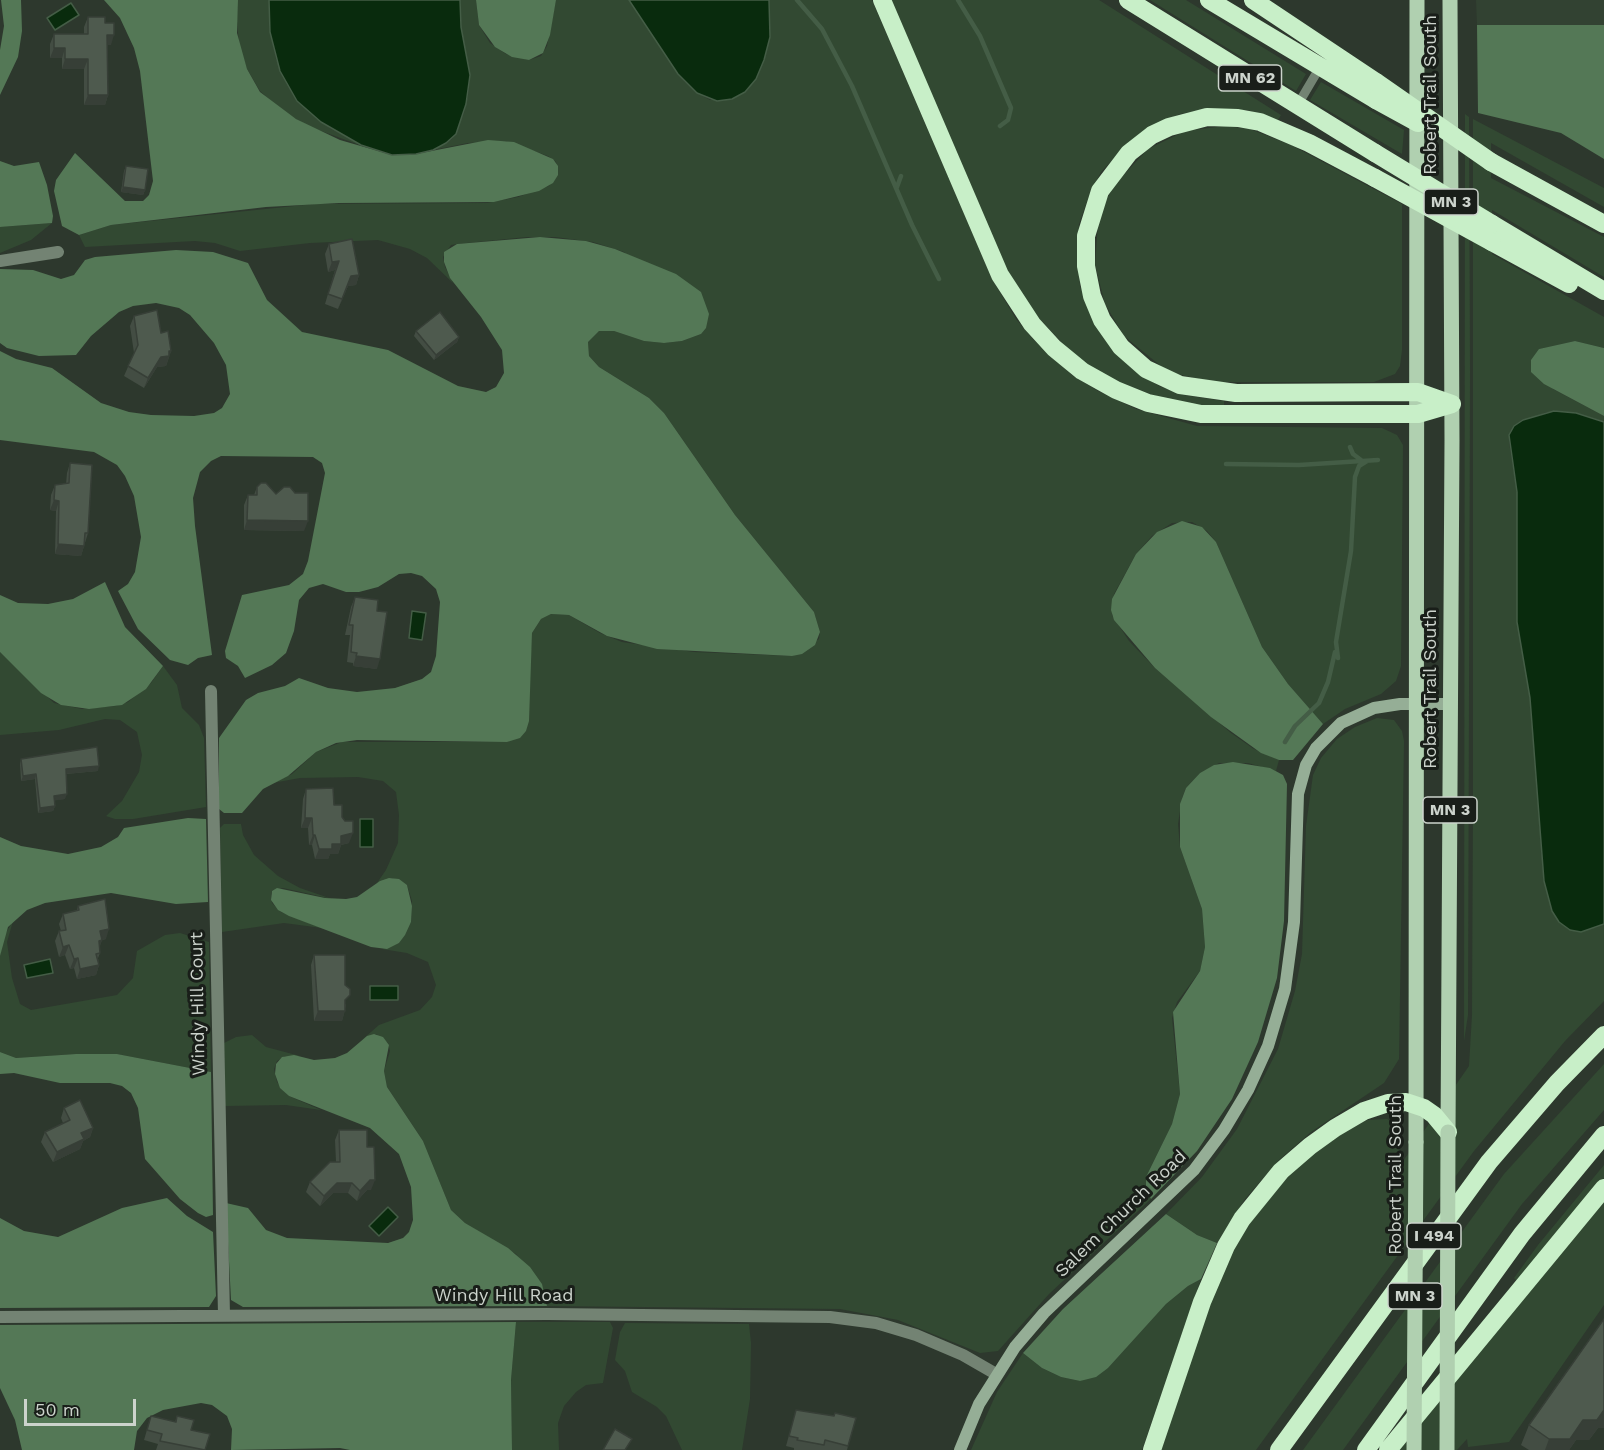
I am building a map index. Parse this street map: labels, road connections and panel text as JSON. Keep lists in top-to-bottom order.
{
  "streets": {
    "highway": ["MN 62", "I 494"],
    "main road": ["Robert Trail South", "MN 3"],
    "street": ["Windy Hill Court", "Salem Church Road", "Windy Hill Road"]
  },
  "crossings": [
    ["Robert Trail South", "Salem Church Road"],
    ["Windy Hill Court", "Windy Hill Road"],
    ["Salem Church Road", "Windy Hill Road"]
  ],
  "scale_bar": "50 m"
}
